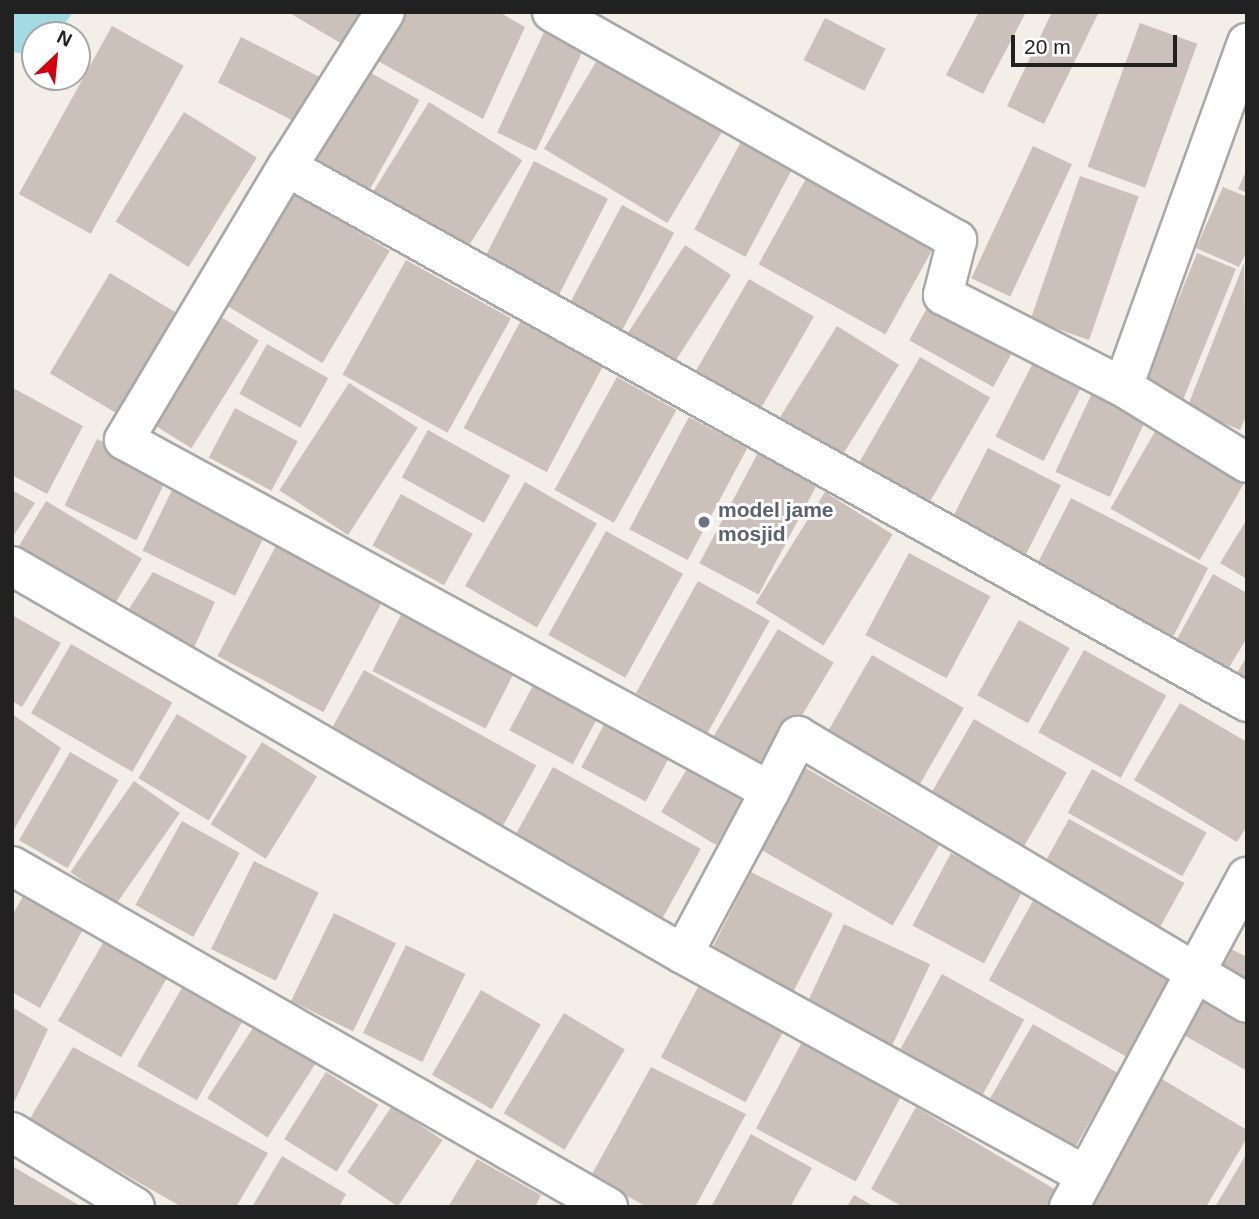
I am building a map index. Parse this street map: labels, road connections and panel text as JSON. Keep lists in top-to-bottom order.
{
  "places": ["model jame mosjid"],
  "scale_bar": "20 m",
  "north": "top right"
}
